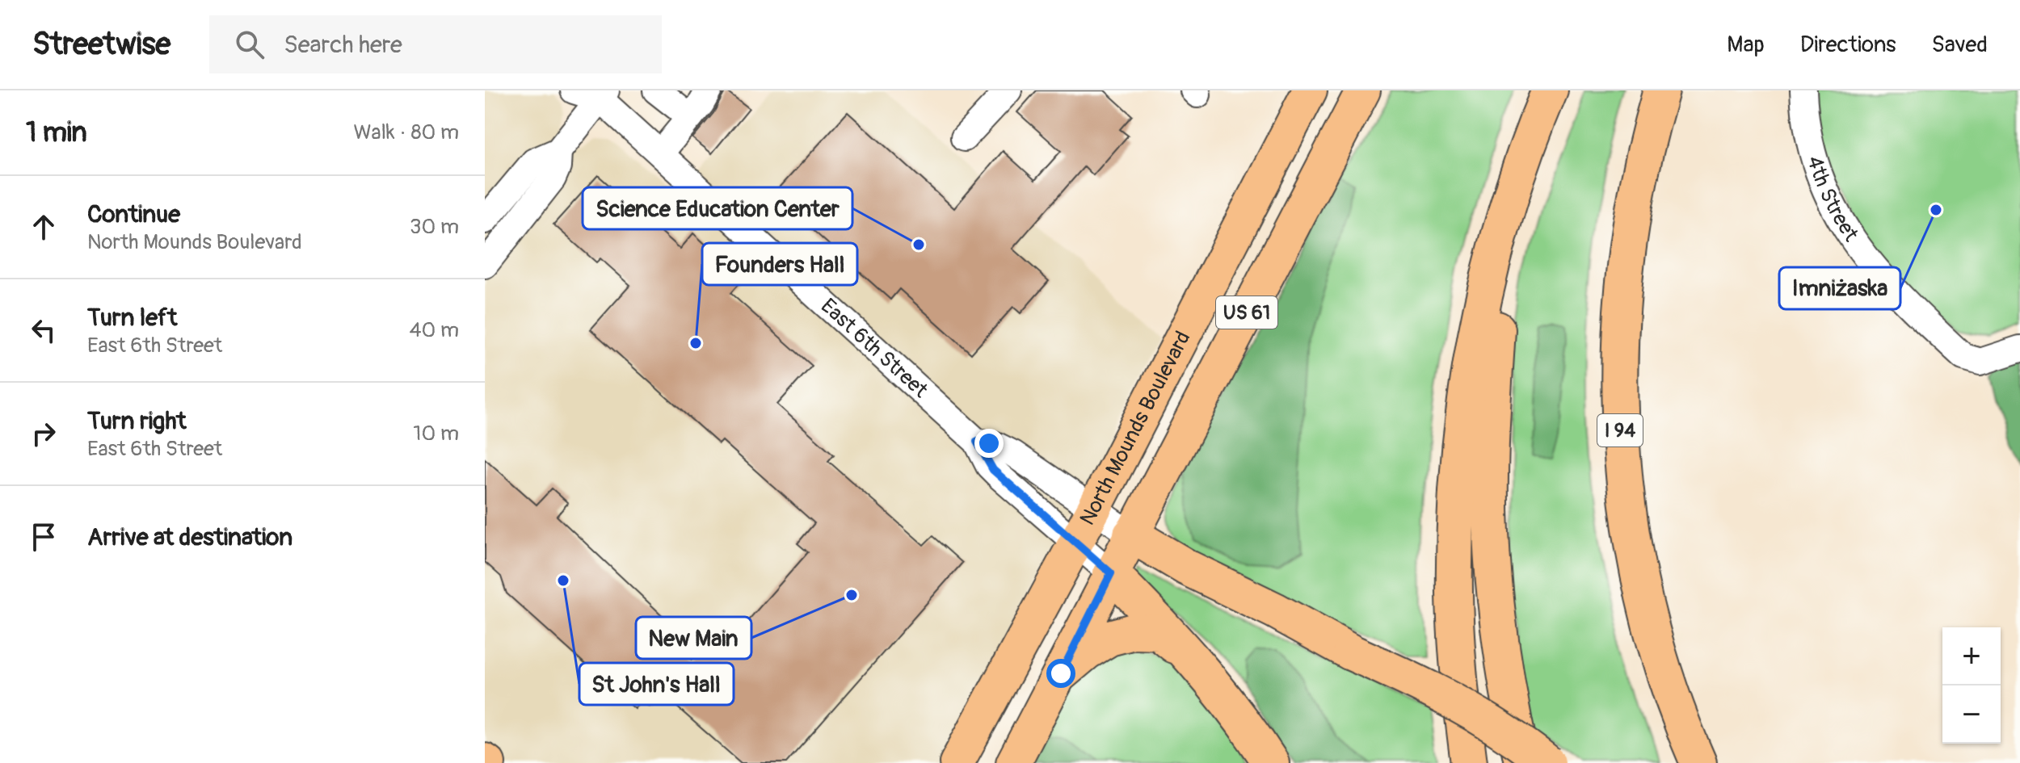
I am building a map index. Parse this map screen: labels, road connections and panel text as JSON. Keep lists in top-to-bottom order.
{
  "streets": {
    "highway": ["I 94"],
    "main road": ["US 61", "North Mounds Boulevard"],
    "street": ["4th Street", "East 6th Street"]
  },
  "crossings": [
    ["US 61", "East 6th Street"],
    ["East 6th Street", "North Mounds Boulevard"]
  ],
  "places": [
    "Imniżaska",
    "Science Education Center",
    "Founders Hall",
    "St John's Hall",
    "New Main"
  ],
  "page": {
    "header": "Streetwise",
    "search": "Search here",
    "nav": ["Map", "Directions", "Saved"],
    "heading": ["1 min", "Walk · 80 m"],
    "list": [
      ["Continue", "North Mounds Boulevard", "30 m"],
      ["Turn left", "East 6th Street", "40 m"],
      ["Turn right", "East 6th Street", "10 m"],
      "Arrive at destination"
    ],
    "map_buttons": ["+", "−"]
  }
}
